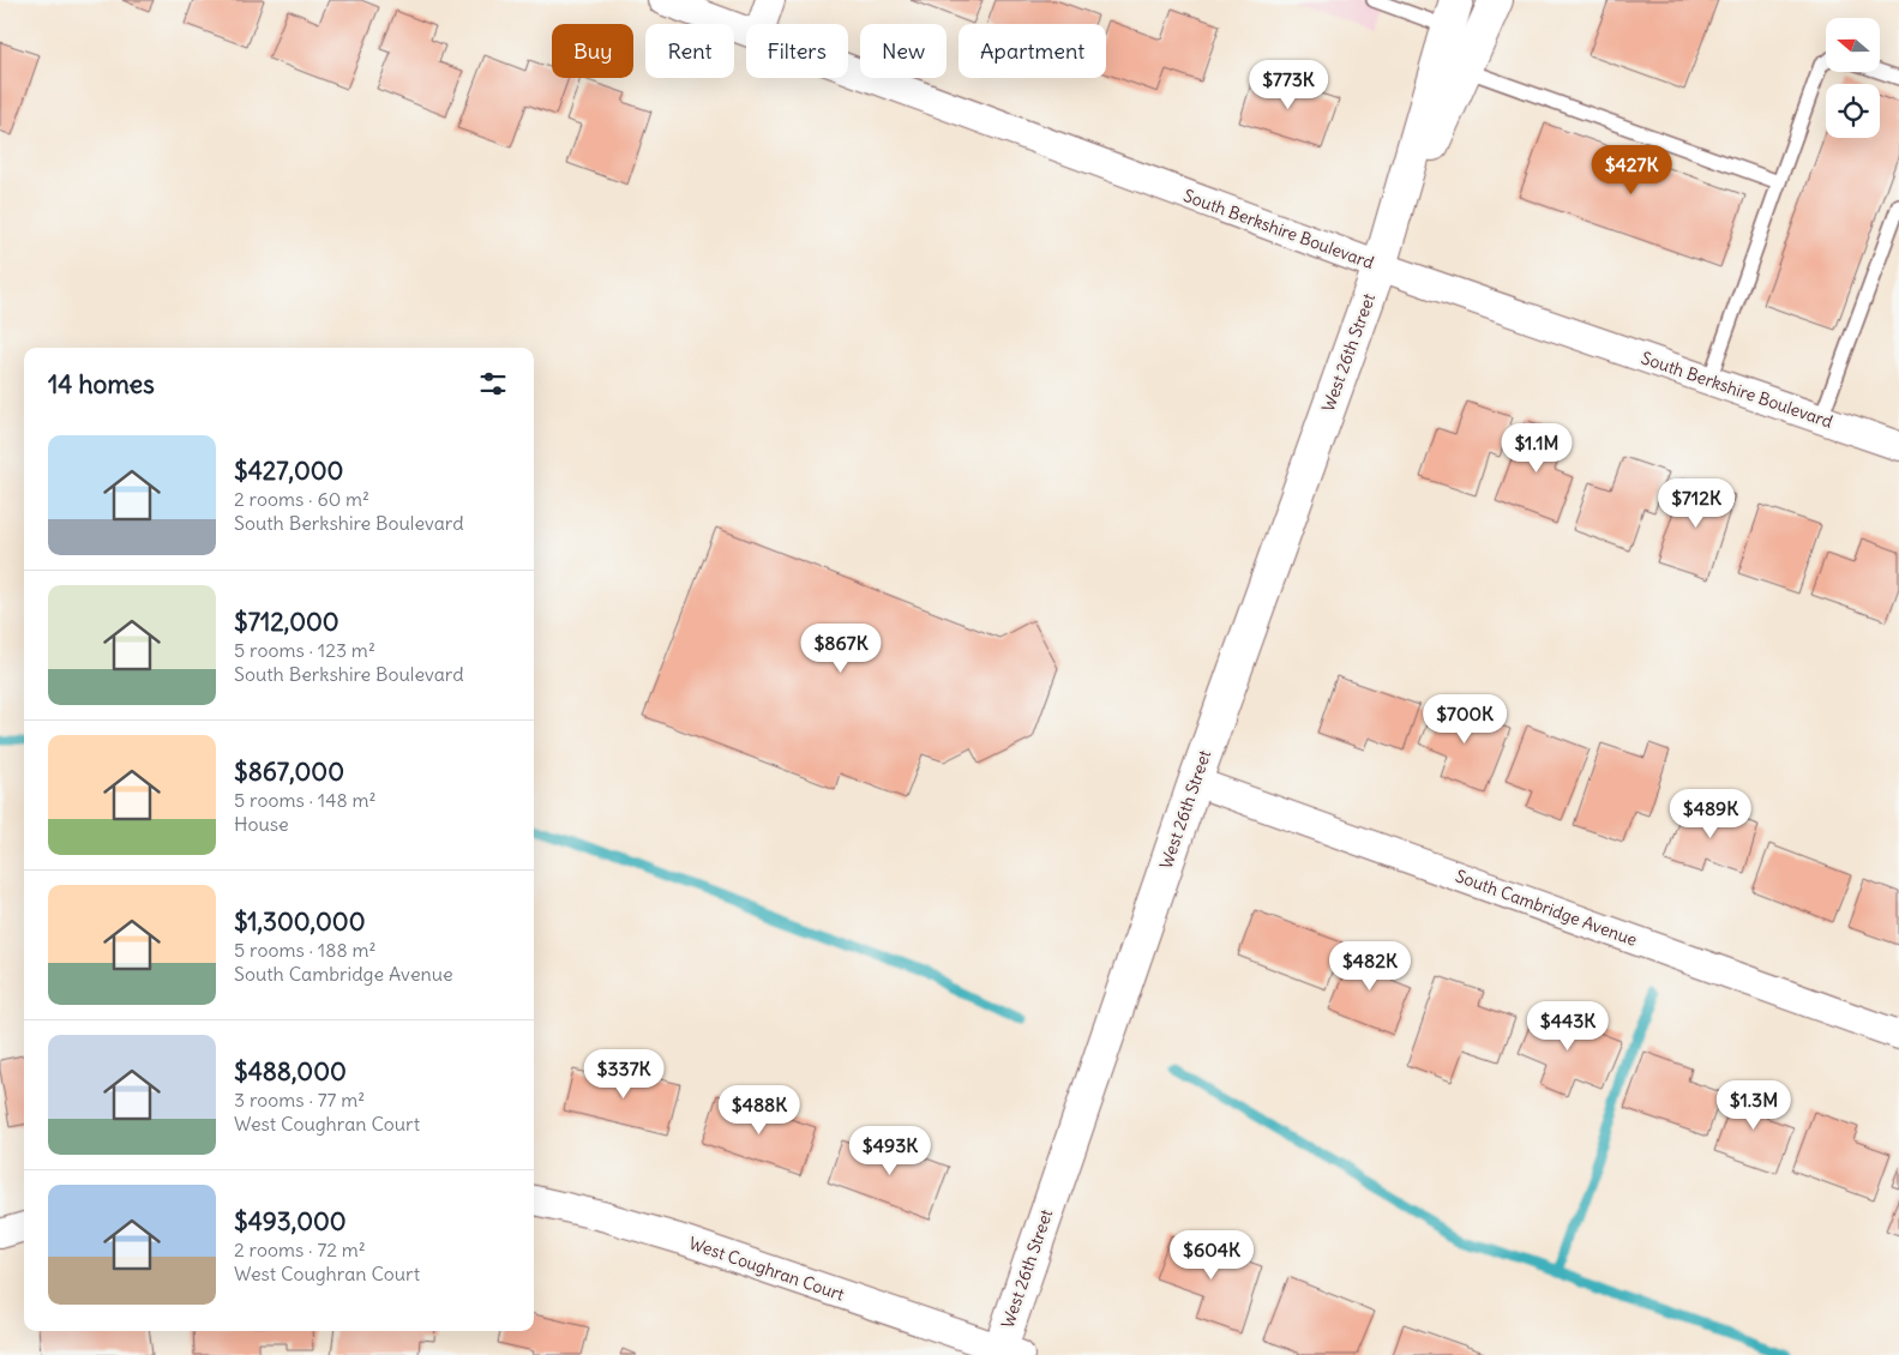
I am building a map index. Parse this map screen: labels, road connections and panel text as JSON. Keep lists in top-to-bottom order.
{
  "streets": {
    "main road": ["West 26th Street"],
    "street": ["South Berkshire Boulevard", "South Cambridge Avenue", "West Coughran Court"]
  },
  "crossings": [
    ["South Berkshire Boulevard", "West 26th Street"],
    ["West 26th Street", "South Cambridge Avenue"],
    ["West 26th Street", "West Coughran Court"]
  ],
  "north": "left",
  "page": {
    "chip": [
      "Buy",
      "Rent",
      "Filters",
      "New",
      "Apartment"
    ],
    "price": [
      "$773K",
      "$427K",
      "$1.1M",
      "$712K",
      "$867K",
      "$700K",
      "$489K",
      "$482K",
      "$443K",
      "$337K",
      "$1.3M",
      "$488K",
      "$493K",
      "$604K"
    ],
    "heading": "14 homes",
    "list": [
      {
        "name": "$427,000",
        "note": "2 rooms · 60 m² · South Berkshire Boulevard"
      },
      {
        "name": "$712,000",
        "note": "5 rooms · 123 m² · South Berkshire Boulevard"
      },
      {
        "name": "$867,000",
        "note": "5 rooms · 148 m² · House"
      },
      {
        "name": "$1,300,000",
        "note": "5 rooms · 188 m² · South Cambridge Avenue"
      },
      {
        "name": "$488,000",
        "note": "3 rooms · 77 m² · West Coughran Court"
      },
      {
        "name": "$493,000",
        "note": "2 rooms · 72 m² · West Coughran Court"
      }
    ]
  }
}
